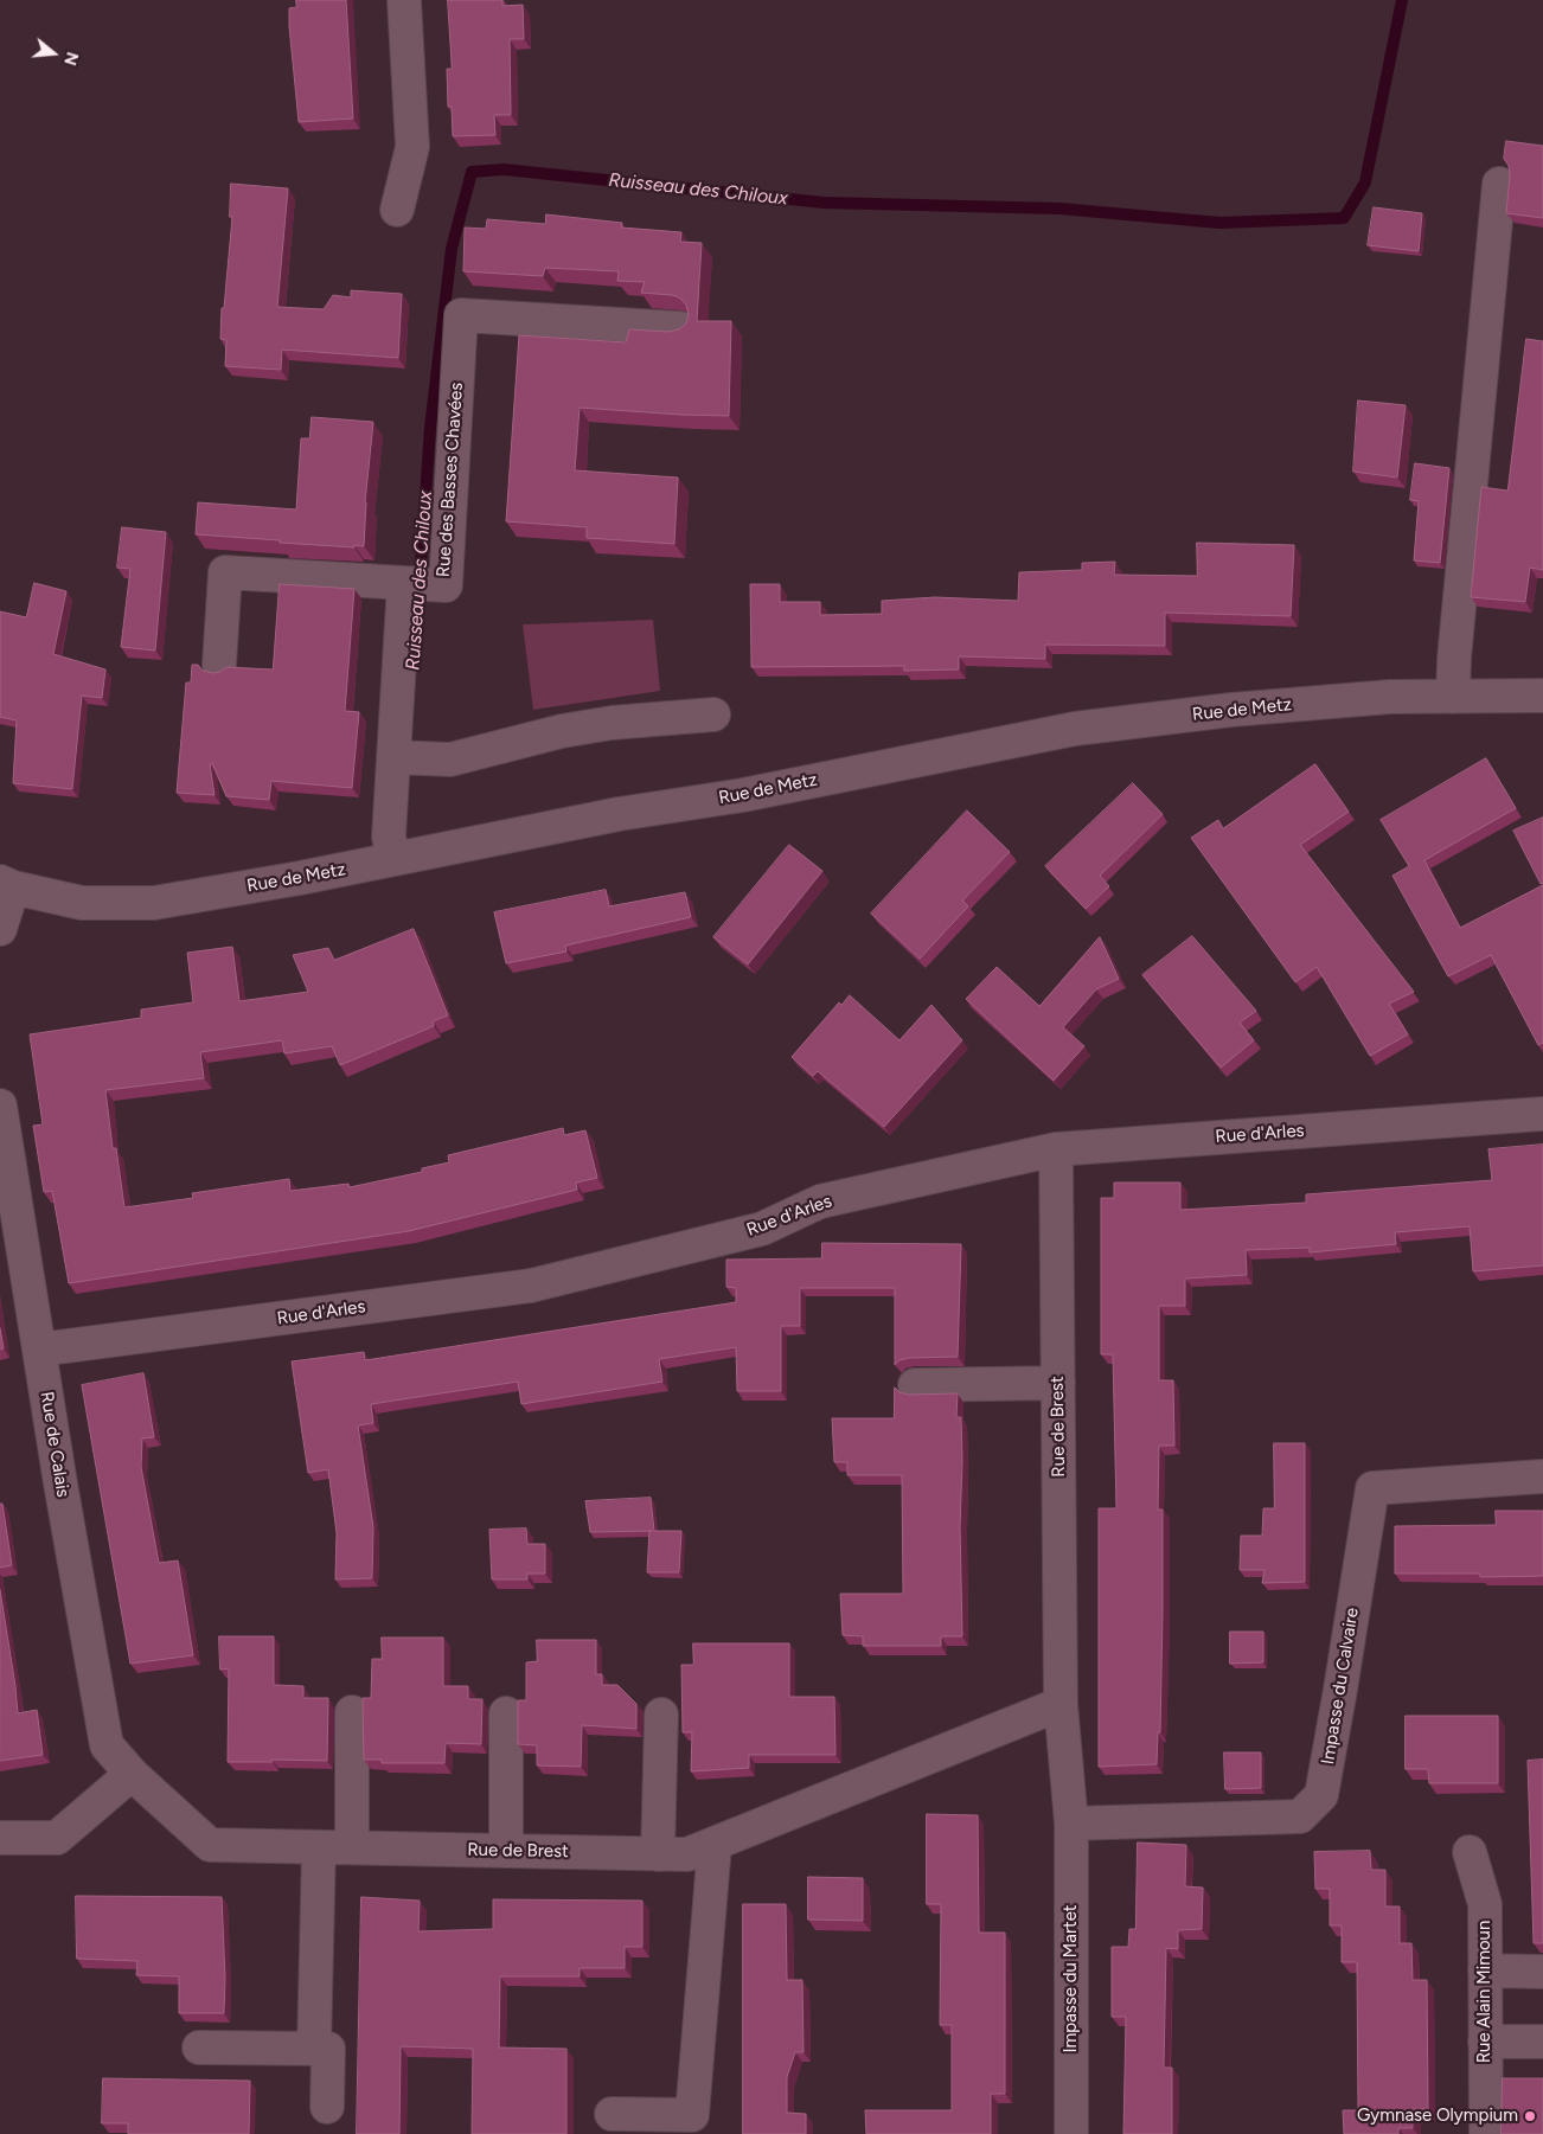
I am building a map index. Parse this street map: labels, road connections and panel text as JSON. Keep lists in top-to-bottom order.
{
  "streets": {
    "street": [
      "Rue des Basses Chavées",
      "Rue de Metz",
      "Rue d'Arles",
      "Rue de Brest",
      "Rue de Calais",
      "Impasse du Calvaire",
      "Impasse du Martet",
      "Rue Alain Mimoun"
    ]
  },
  "crossings": [
    ["Rue d'Arles", "Rue de Brest"],
    ["Rue d'Arles", "Rue de Calais"],
    ["Rue de Brest", "Rue de Calais"],
    ["Rue de Brest", "Impasse du Calvaire"],
    ["Rue de Brest", "Impasse du Martet"],
    ["Impasse du Calvaire", "Impasse du Martet"]
  ],
  "water": ["Ruisseau des Chiloux"],
  "places": ["Gymnase Olympium"],
  "north": "right"
}
